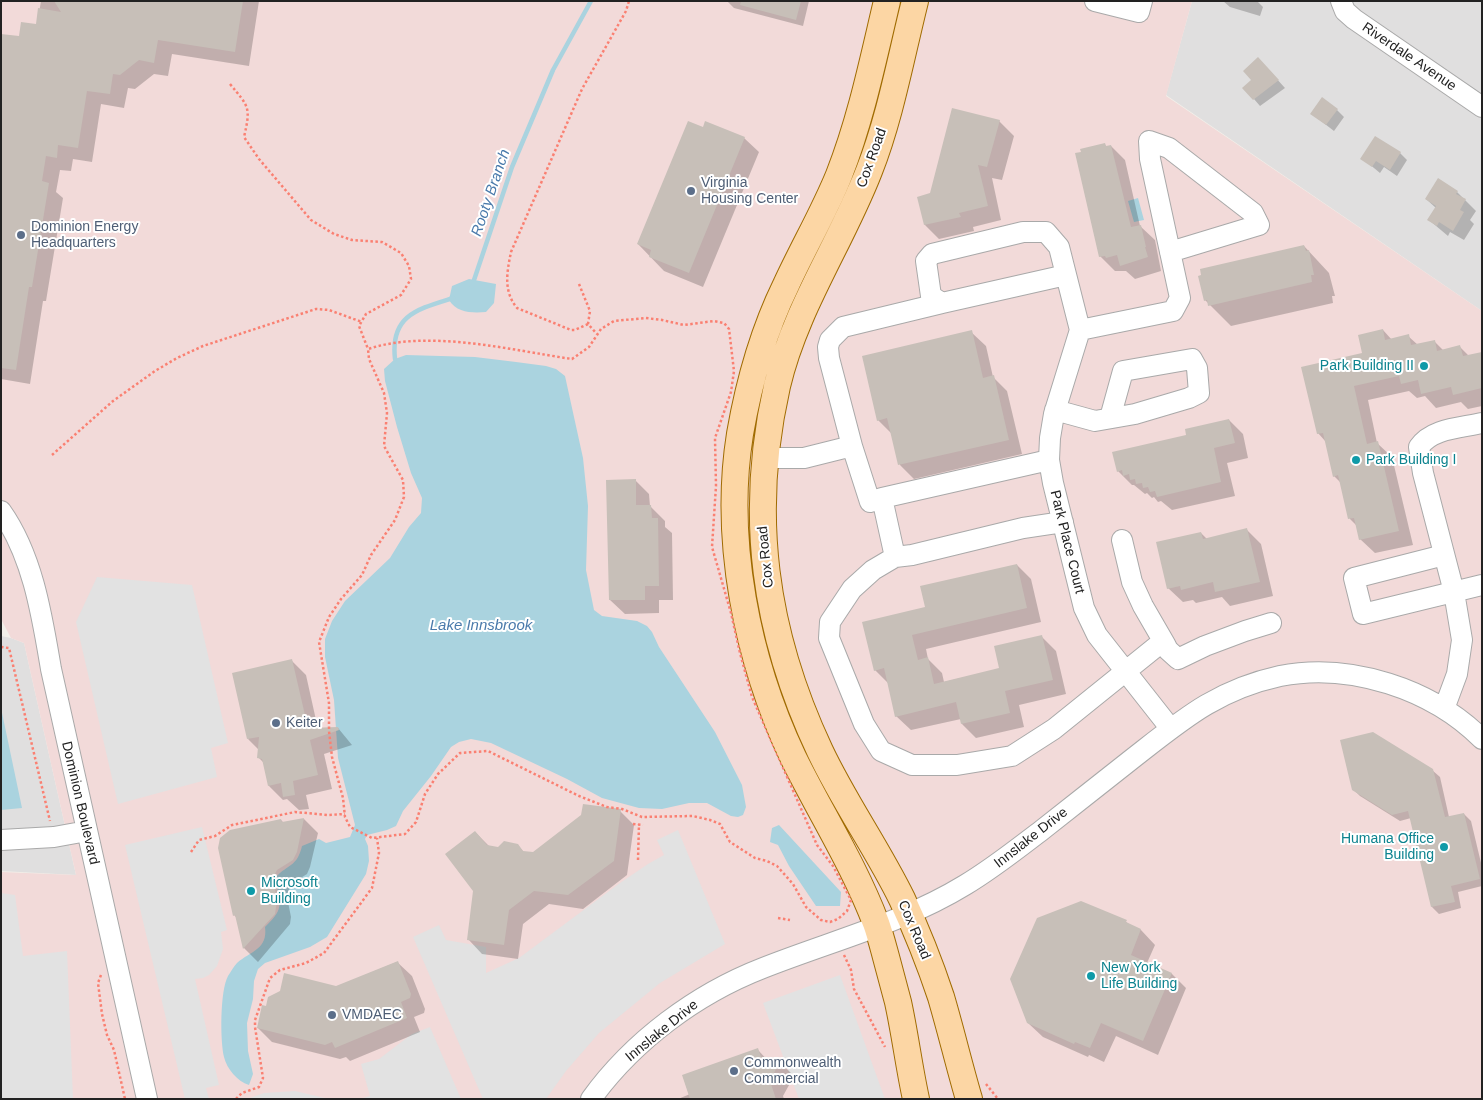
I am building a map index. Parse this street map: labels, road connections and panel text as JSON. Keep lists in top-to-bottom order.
{
  "streets": {
    "main road": ["Cox Road"],
    "street": [
      "Riverdale Avenue",
      "Park Place Court",
      "Dominion Boulevard",
      "Innslake Drive"
    ]
  },
  "crossings": [
    ["Cox Road", "Innslake Drive"],
    ["Park Place Court", "Innslake Drive"]
  ],
  "water": ["Rooty Branch", "Lake Innsbrook"],
  "places": [
    "Virginia Housing Center",
    "Dominion Energy Headquarters",
    "Park Building II",
    "Park Building I",
    "Keiter",
    "Humana Office Building",
    "Microsoft Building",
    "New York Life Building",
    "VMDAEC",
    "Commonwealth Commercial"
  ]
}
